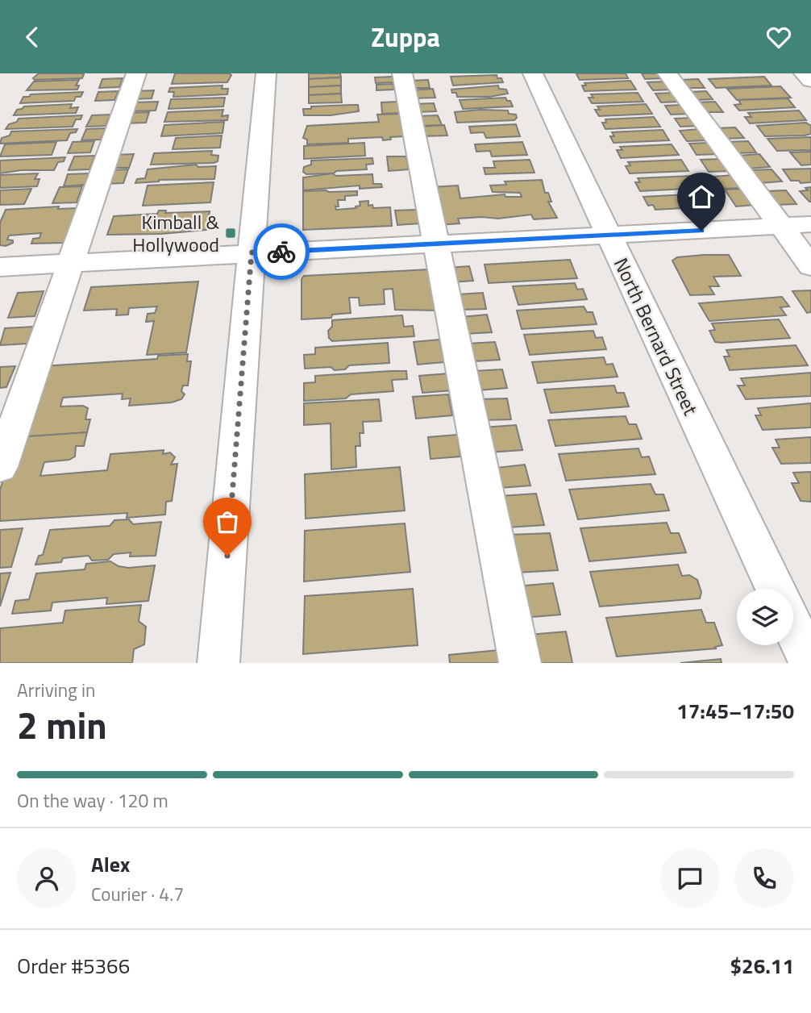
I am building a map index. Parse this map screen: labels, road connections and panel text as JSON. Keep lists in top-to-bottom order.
{
  "streets": {
    "street": ["North Bernard Street"]
  },
  "places": {
    "transit": ["Kimball & Hollywood"]
  },
  "page": {
    "header": "Zuppa",
    "heading": ["2 min", "Arriving in", "17:45–17:50"],
    "panel": [
      "Alex",
      "Courier · 4.7",
      "Order #5366",
      "$26.11"
    ],
    "bar": "On the way · 120 m"
  }
}
